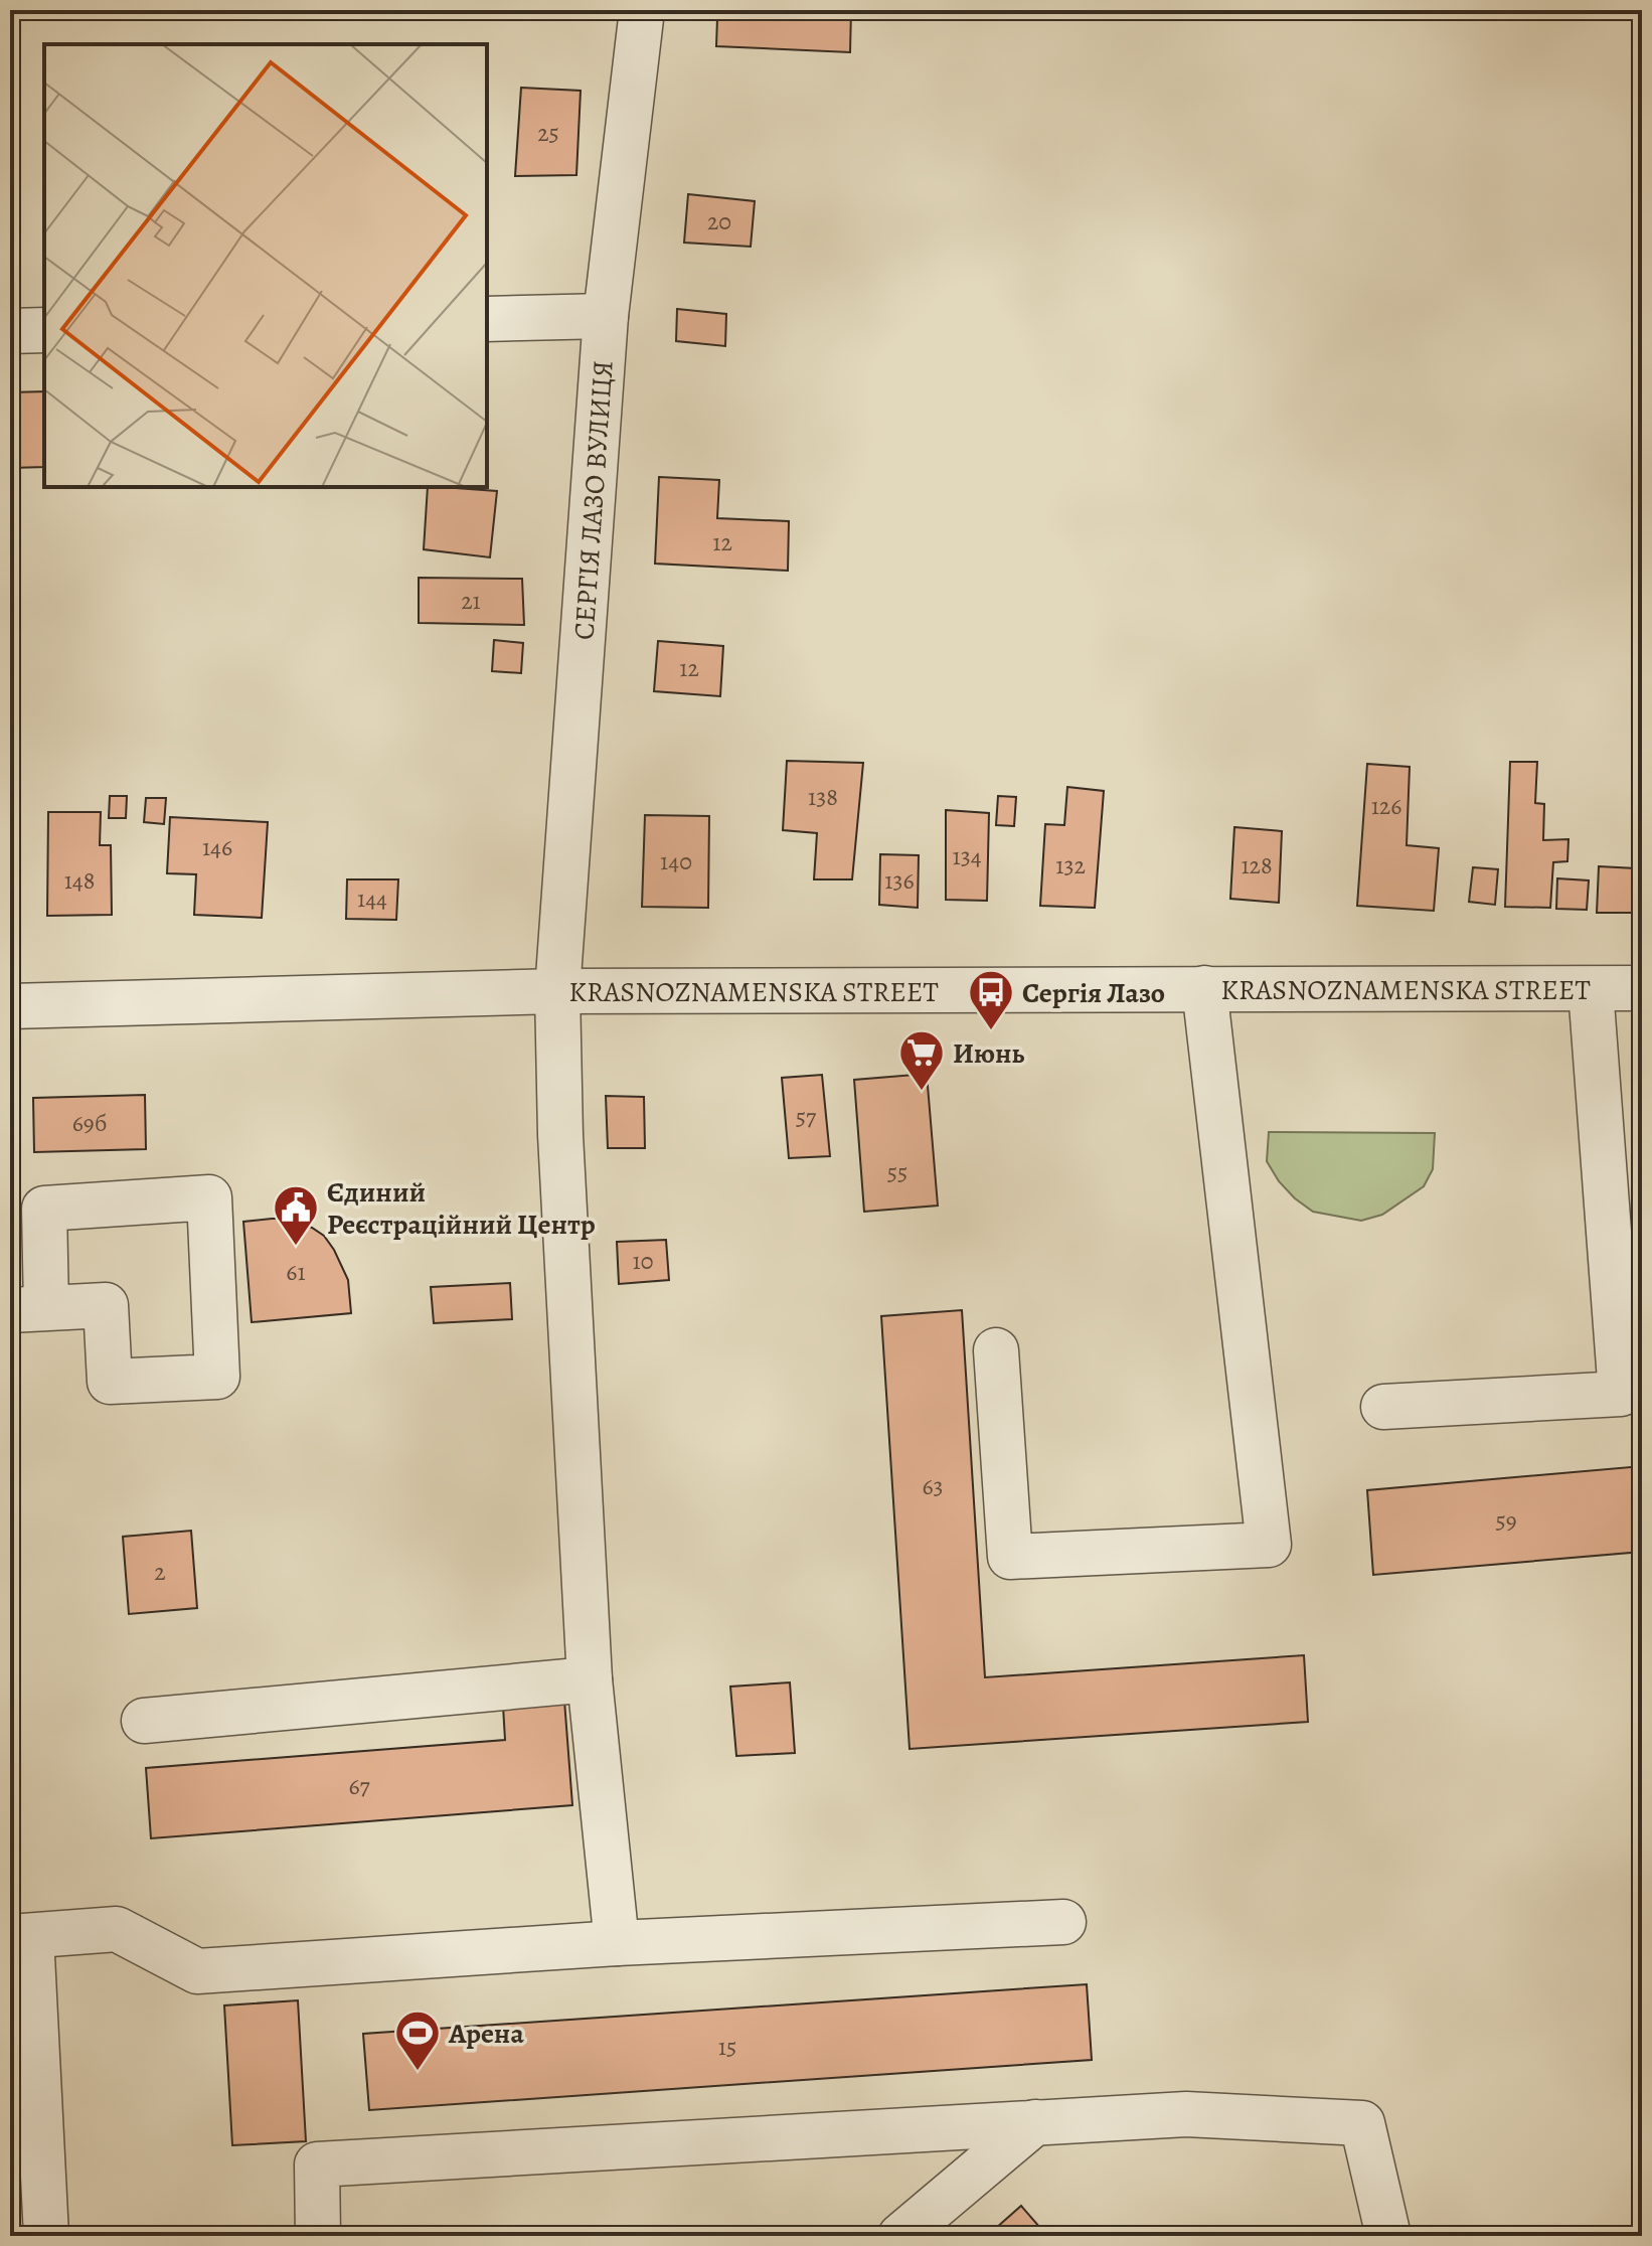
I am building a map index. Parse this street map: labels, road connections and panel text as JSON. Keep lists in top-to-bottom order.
{
  "streets": {
    "street": ["СЕРГІЯ ЛАЗО ВУЛИЦЯ", "KRASNOZNAMENSKA STREET"]
  },
  "crossings": [
    ["СЕРГІЯ ЛАЗО ВУЛИЦЯ", "KRASNOZNAMENSKA STREET"]
  ],
  "places": {
    "bus stop": ["Сергія Лазо"],
    "supermarket": ["Июнь"],
    "public building": ["Єдиний Реєстраційний Центр"],
    "sports": ["Арена"]
  },
  "house_numbers": [
    "25",
    "20",
    "12",
    "21",
    "12",
    "138",
    "126",
    "146",
    "134",
    "140",
    "132",
    "128",
    "148",
    "136",
    "144",
    "57",
    "69б",
    "55",
    "10",
    "61",
    "63",
    "59",
    "2",
    "67",
    "15"
  ]
}
